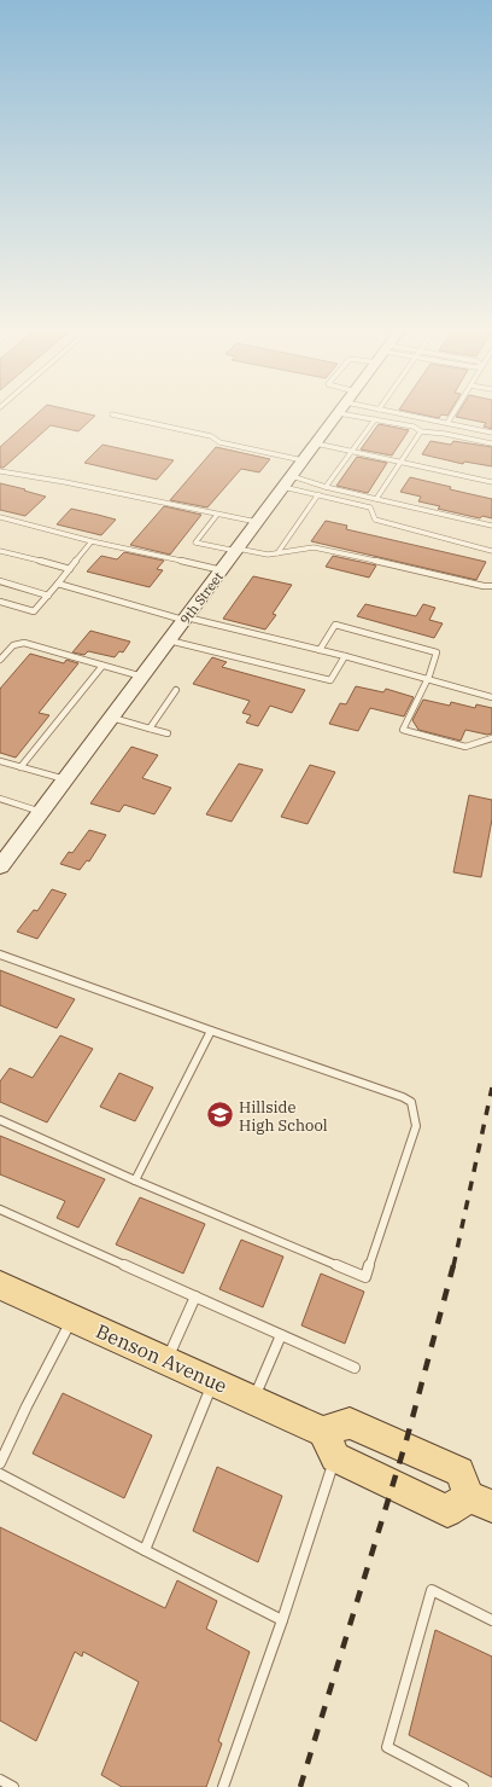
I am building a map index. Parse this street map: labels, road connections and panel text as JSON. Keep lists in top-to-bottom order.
{
  "streets": {
    "main road": ["Benson Avenue"],
    "street": ["9th Street"]
  },
  "places": {
    "school or university": ["Hillside High School"]
  }
}
